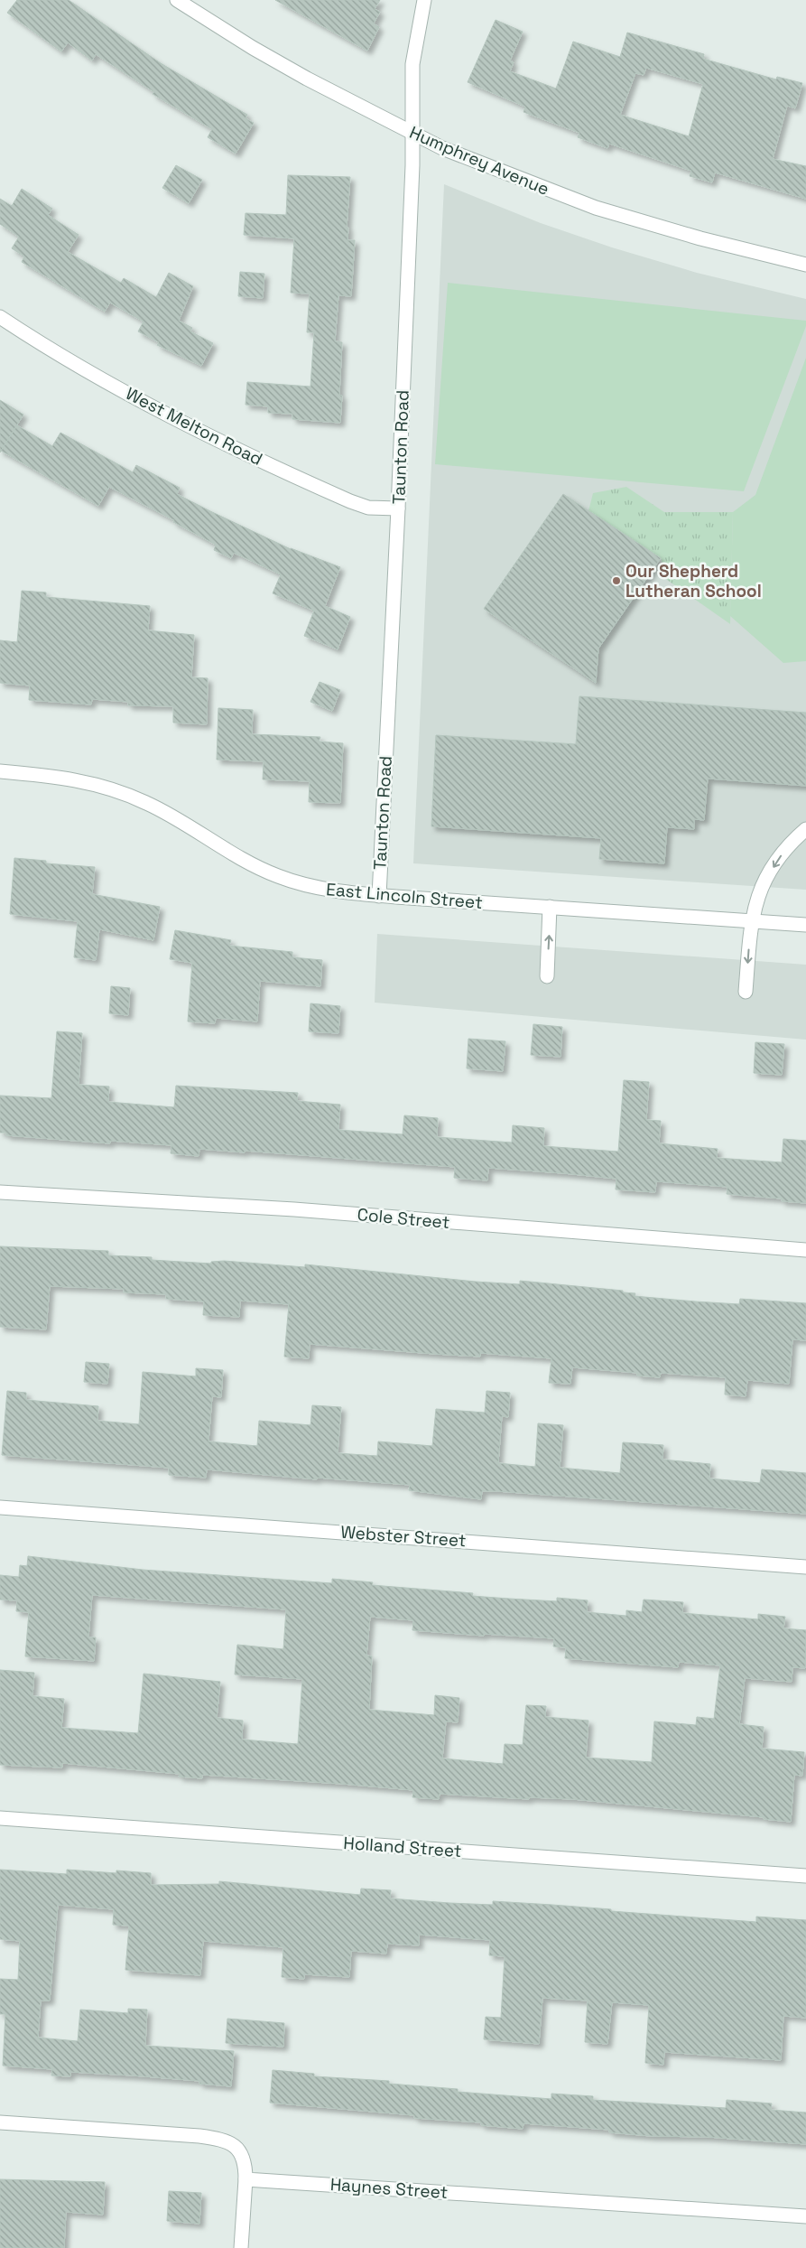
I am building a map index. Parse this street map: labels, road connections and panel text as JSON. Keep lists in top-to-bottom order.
{
  "streets": {
    "street": [
      "Humphrey Avenue",
      "West Melton Road",
      "Taunton Road",
      "East Lincoln Street",
      "Cole Street",
      "Webster Street",
      "Holland Street",
      "Haynes Street"
    ]
  },
  "crossings": [
    ["Humphrey Avenue", "Taunton Road"],
    ["West Melton Road", "Taunton Road"],
    ["Taunton Road", "East Lincoln Street"]
  ],
  "places": ["Our Shepherd Lutheran School"]
}
